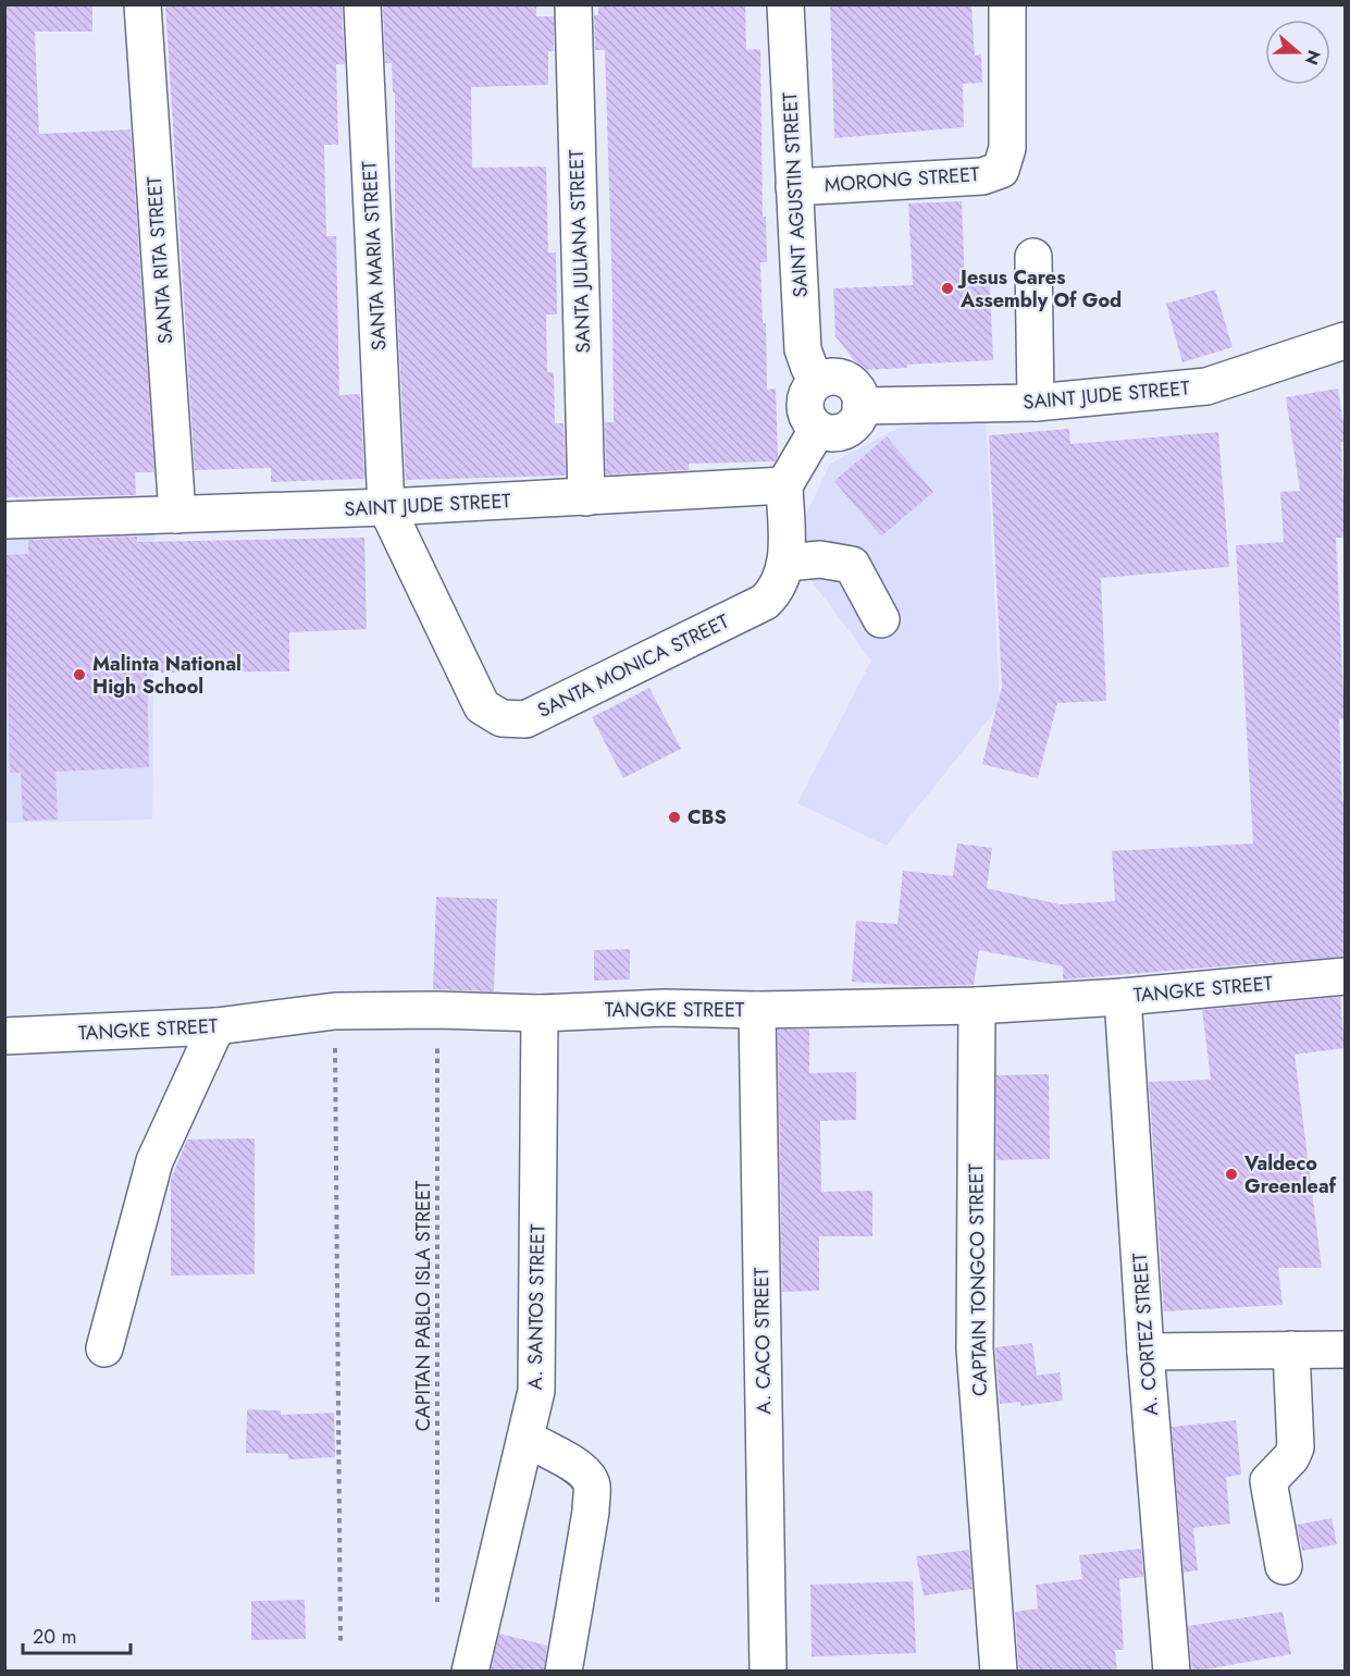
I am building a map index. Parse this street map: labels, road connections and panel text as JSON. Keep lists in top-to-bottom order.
{
  "streets": {
    "street": [
      "MORONG STREET",
      "SAINT AGUSTIN STREET",
      "SANTA JULIANA STREET",
      "SANTA MARIA STREET",
      "SANTA RITA STREET",
      "SAINT JUDE STREET",
      "SANTA MONICA STREET",
      "TANGKE STREET",
      "CAPTAIN TONGCO STREET",
      "A. SANTOS STREET",
      "A. CORTEZ STREET",
      "A. CACO STREET"
    ],
    "path": ["CAPITAN PABLO ISLA STREET"]
  },
  "crossings": [
    ["MORONG STREET", "SAINT AGUSTIN STREET"],
    ["SAINT AGUSTIN STREET", "SAINT JUDE STREET"],
    ["SANTA JULIANA STREET", "SAINT JUDE STREET"],
    ["SANTA MARIA STREET", "SAINT JUDE STREET"],
    ["SANTA MARIA STREET", "SANTA MONICA STREET"],
    ["SANTA RITA STREET", "SAINT JUDE STREET"],
    ["SAINT JUDE STREET", "SANTA MONICA STREET"],
    ["TANGKE STREET", "CAPTAIN TONGCO STREET"],
    ["TANGKE STREET", "CAPITAN PABLO ISLA STREET"],
    ["TANGKE STREET", "A. SANTOS STREET"],
    ["TANGKE STREET", "A. CORTEZ STREET"],
    ["TANGKE STREET", "A. CACO STREET"]
  ],
  "places": [
    "Jesus Cares Assembly Of God",
    "Malinta National High School",
    "CBS",
    "Valdeco Greenleaf"
  ],
  "scale_bar": "20 m",
  "north": "right"
}
